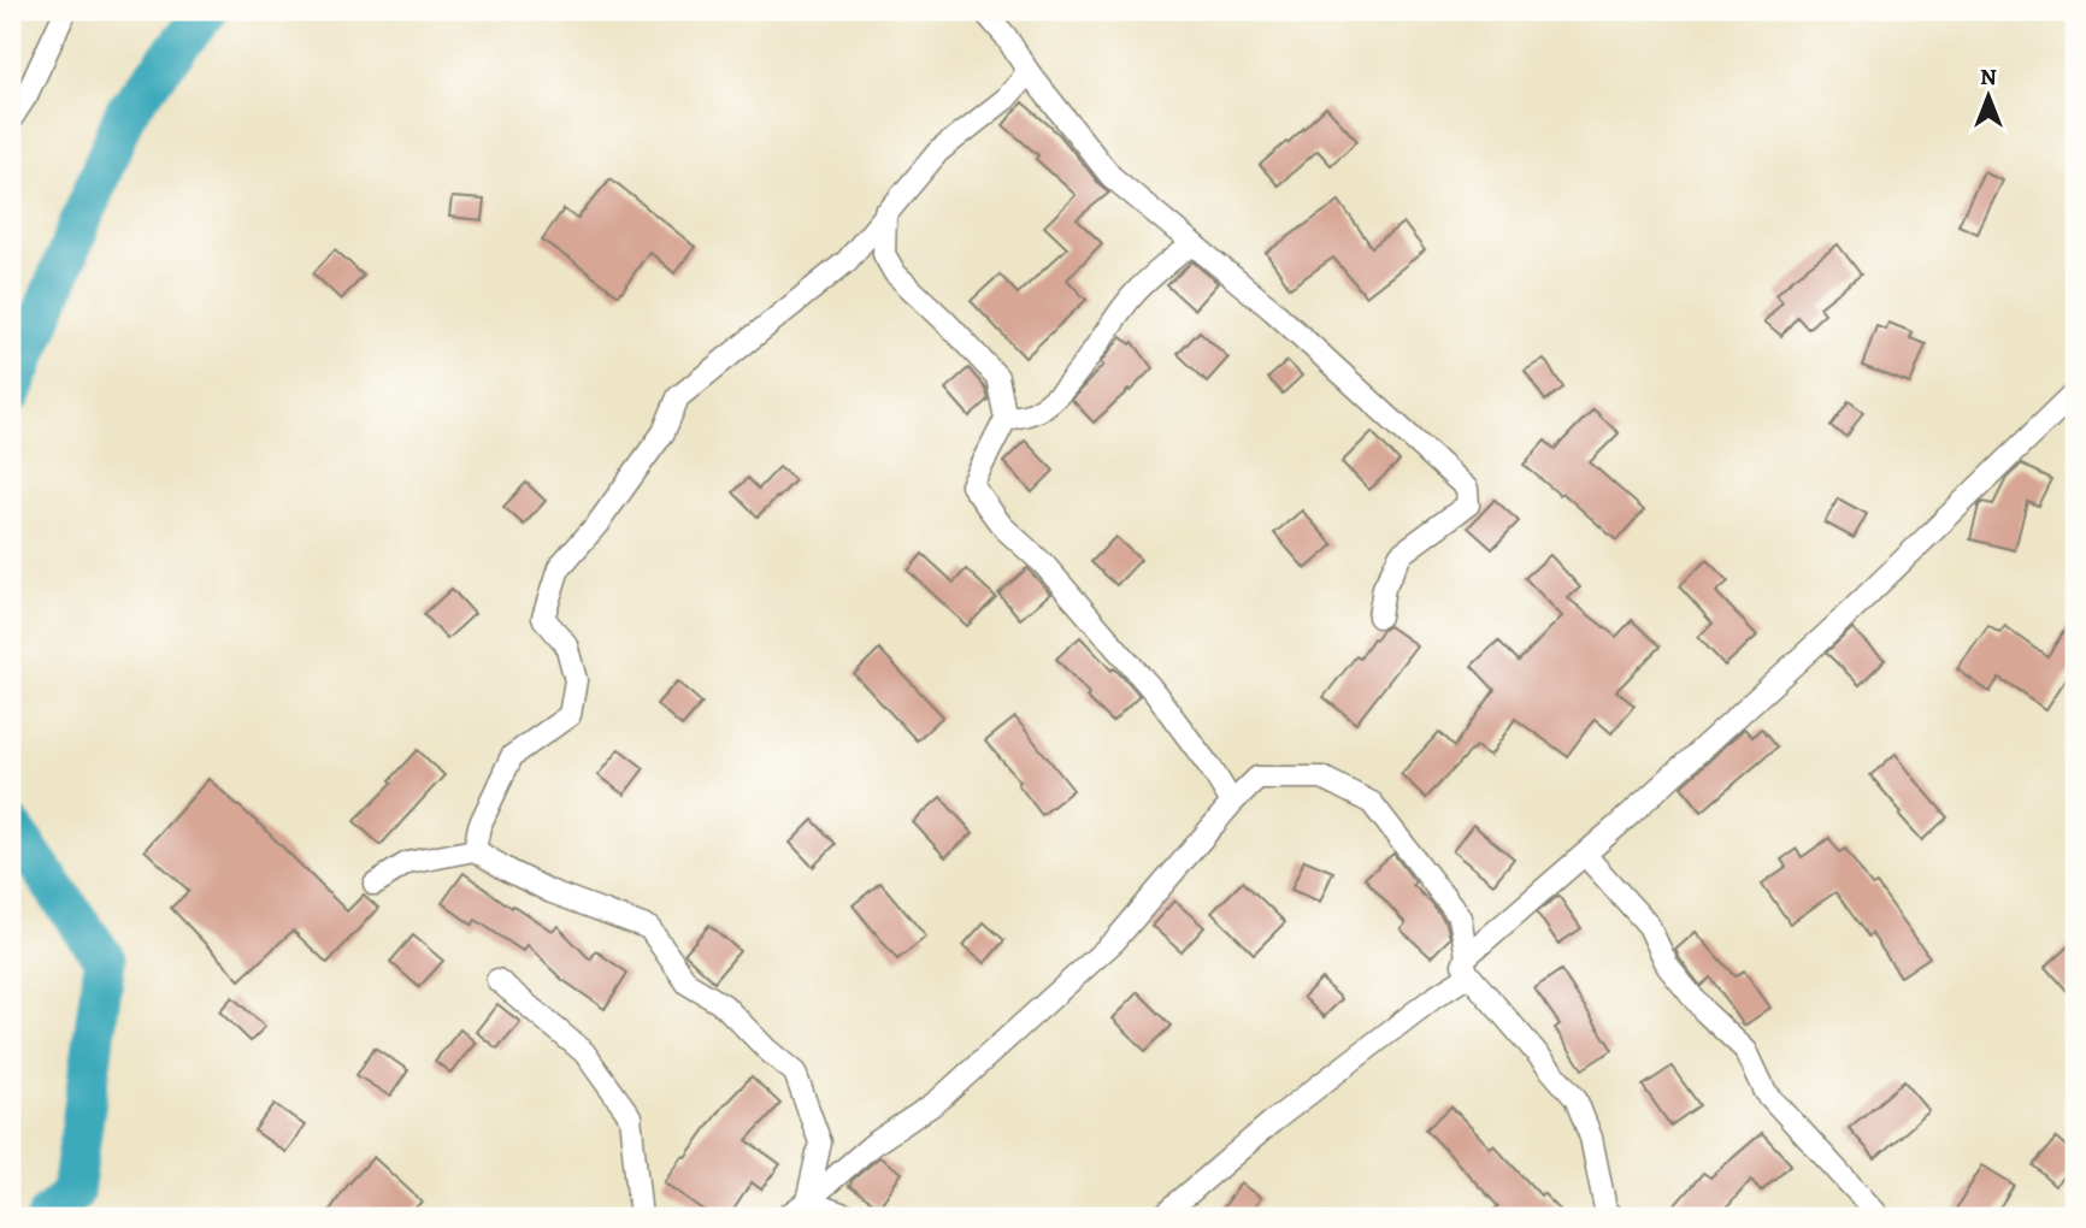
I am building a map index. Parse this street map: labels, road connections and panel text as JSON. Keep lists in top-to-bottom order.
{
  "north": "top"
}
